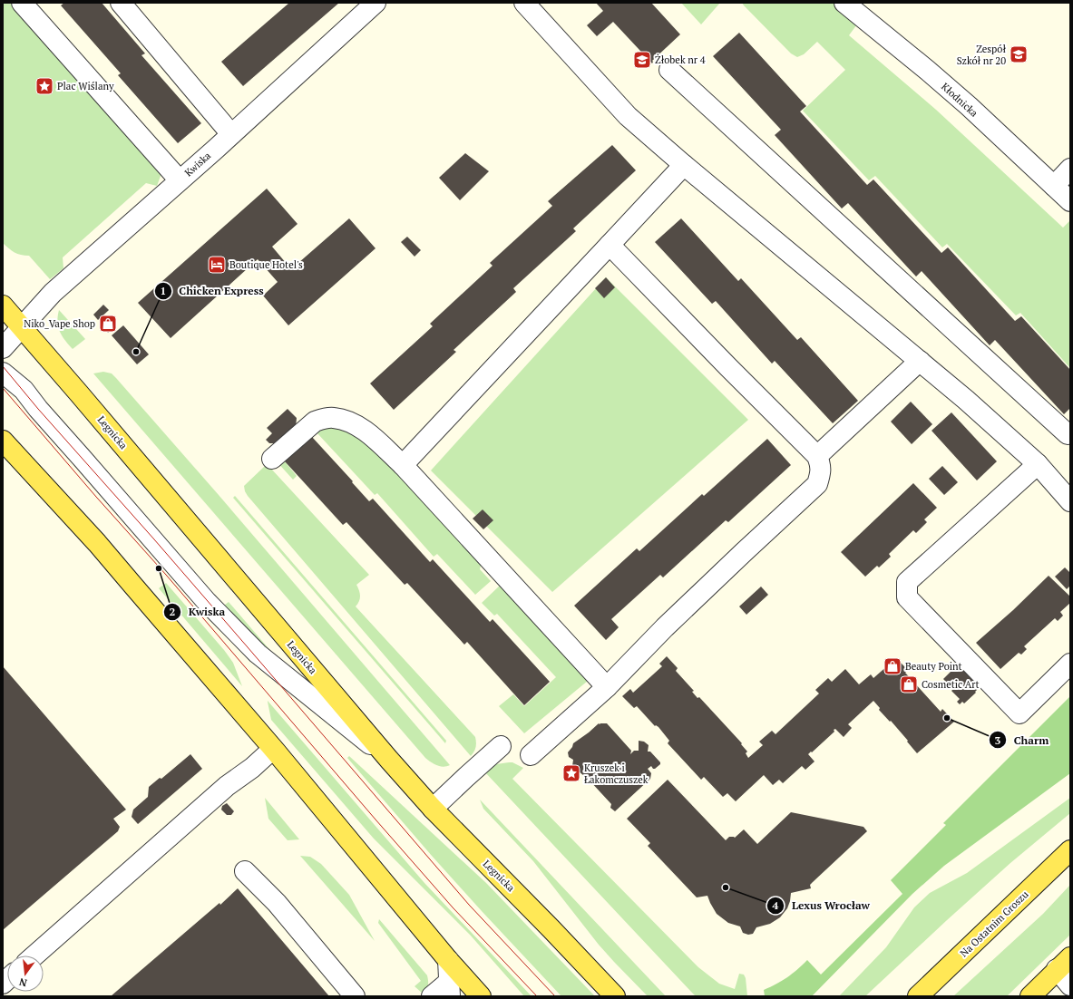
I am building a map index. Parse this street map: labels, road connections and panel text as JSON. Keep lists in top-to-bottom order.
{
  "streets": {
    "main road": ["Legnicka", "Na Ostatnim Groszu"],
    "street": ["Kłodnicka", "Kwiska"]
  },
  "crossings": [
    ["Kwiska", "Legnicka"]
  ],
  "places": {
    "school or university": ["Zespół Szkół nr 20", "Żłobek nr 4"],
    "place": ["Plac Wiślany", "Kruszek i Łakomczuszek"],
    "hotel": ["Boutique Hotel's"],
    "shop": ["Niko_Vape Shop", "Beauty Point", "Cosmetic Art"],
    "other": [
      "Chicken Express",
      "Kwiska",
      "Charm",
      "Lexus Wrocław"
    ]
  },
  "north": "bottom"
}
